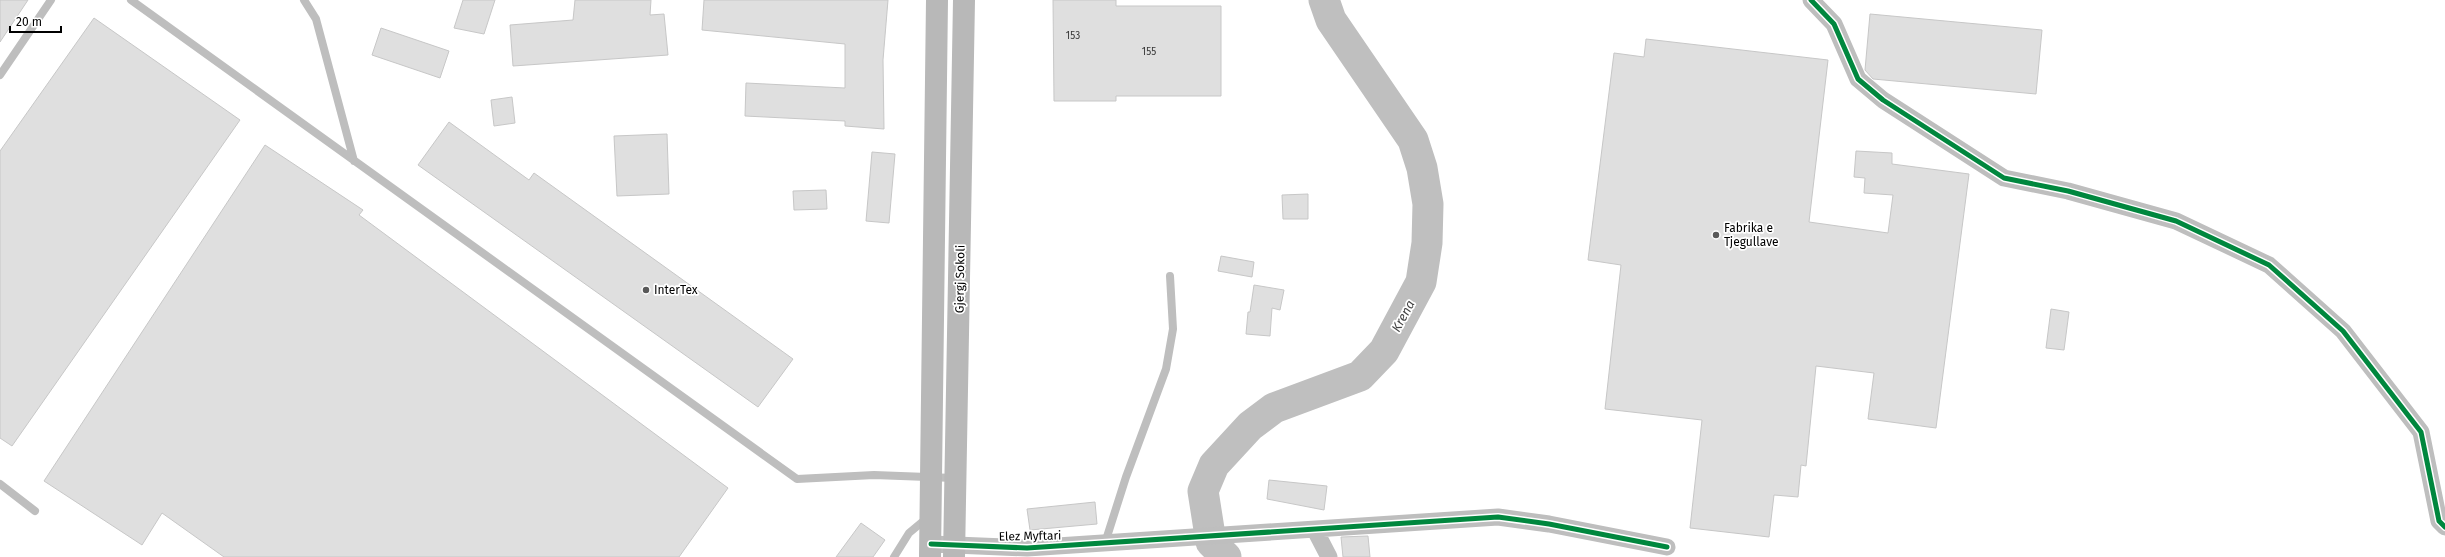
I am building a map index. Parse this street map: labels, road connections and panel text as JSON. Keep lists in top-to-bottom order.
{
  "streets": {
    "main road": ["Gjergj Sokoli"],
    "street": ["Elez Myftari"]
  },
  "crossings": [
    ["Gjergj Sokoli", "Elez Myftari"]
  ],
  "water": ["Krena"],
  "places": ["Fabrika e Tjegullave", "InterTex"],
  "house_numbers": ["153", "155"],
  "scale_bar": "20 m"
}
